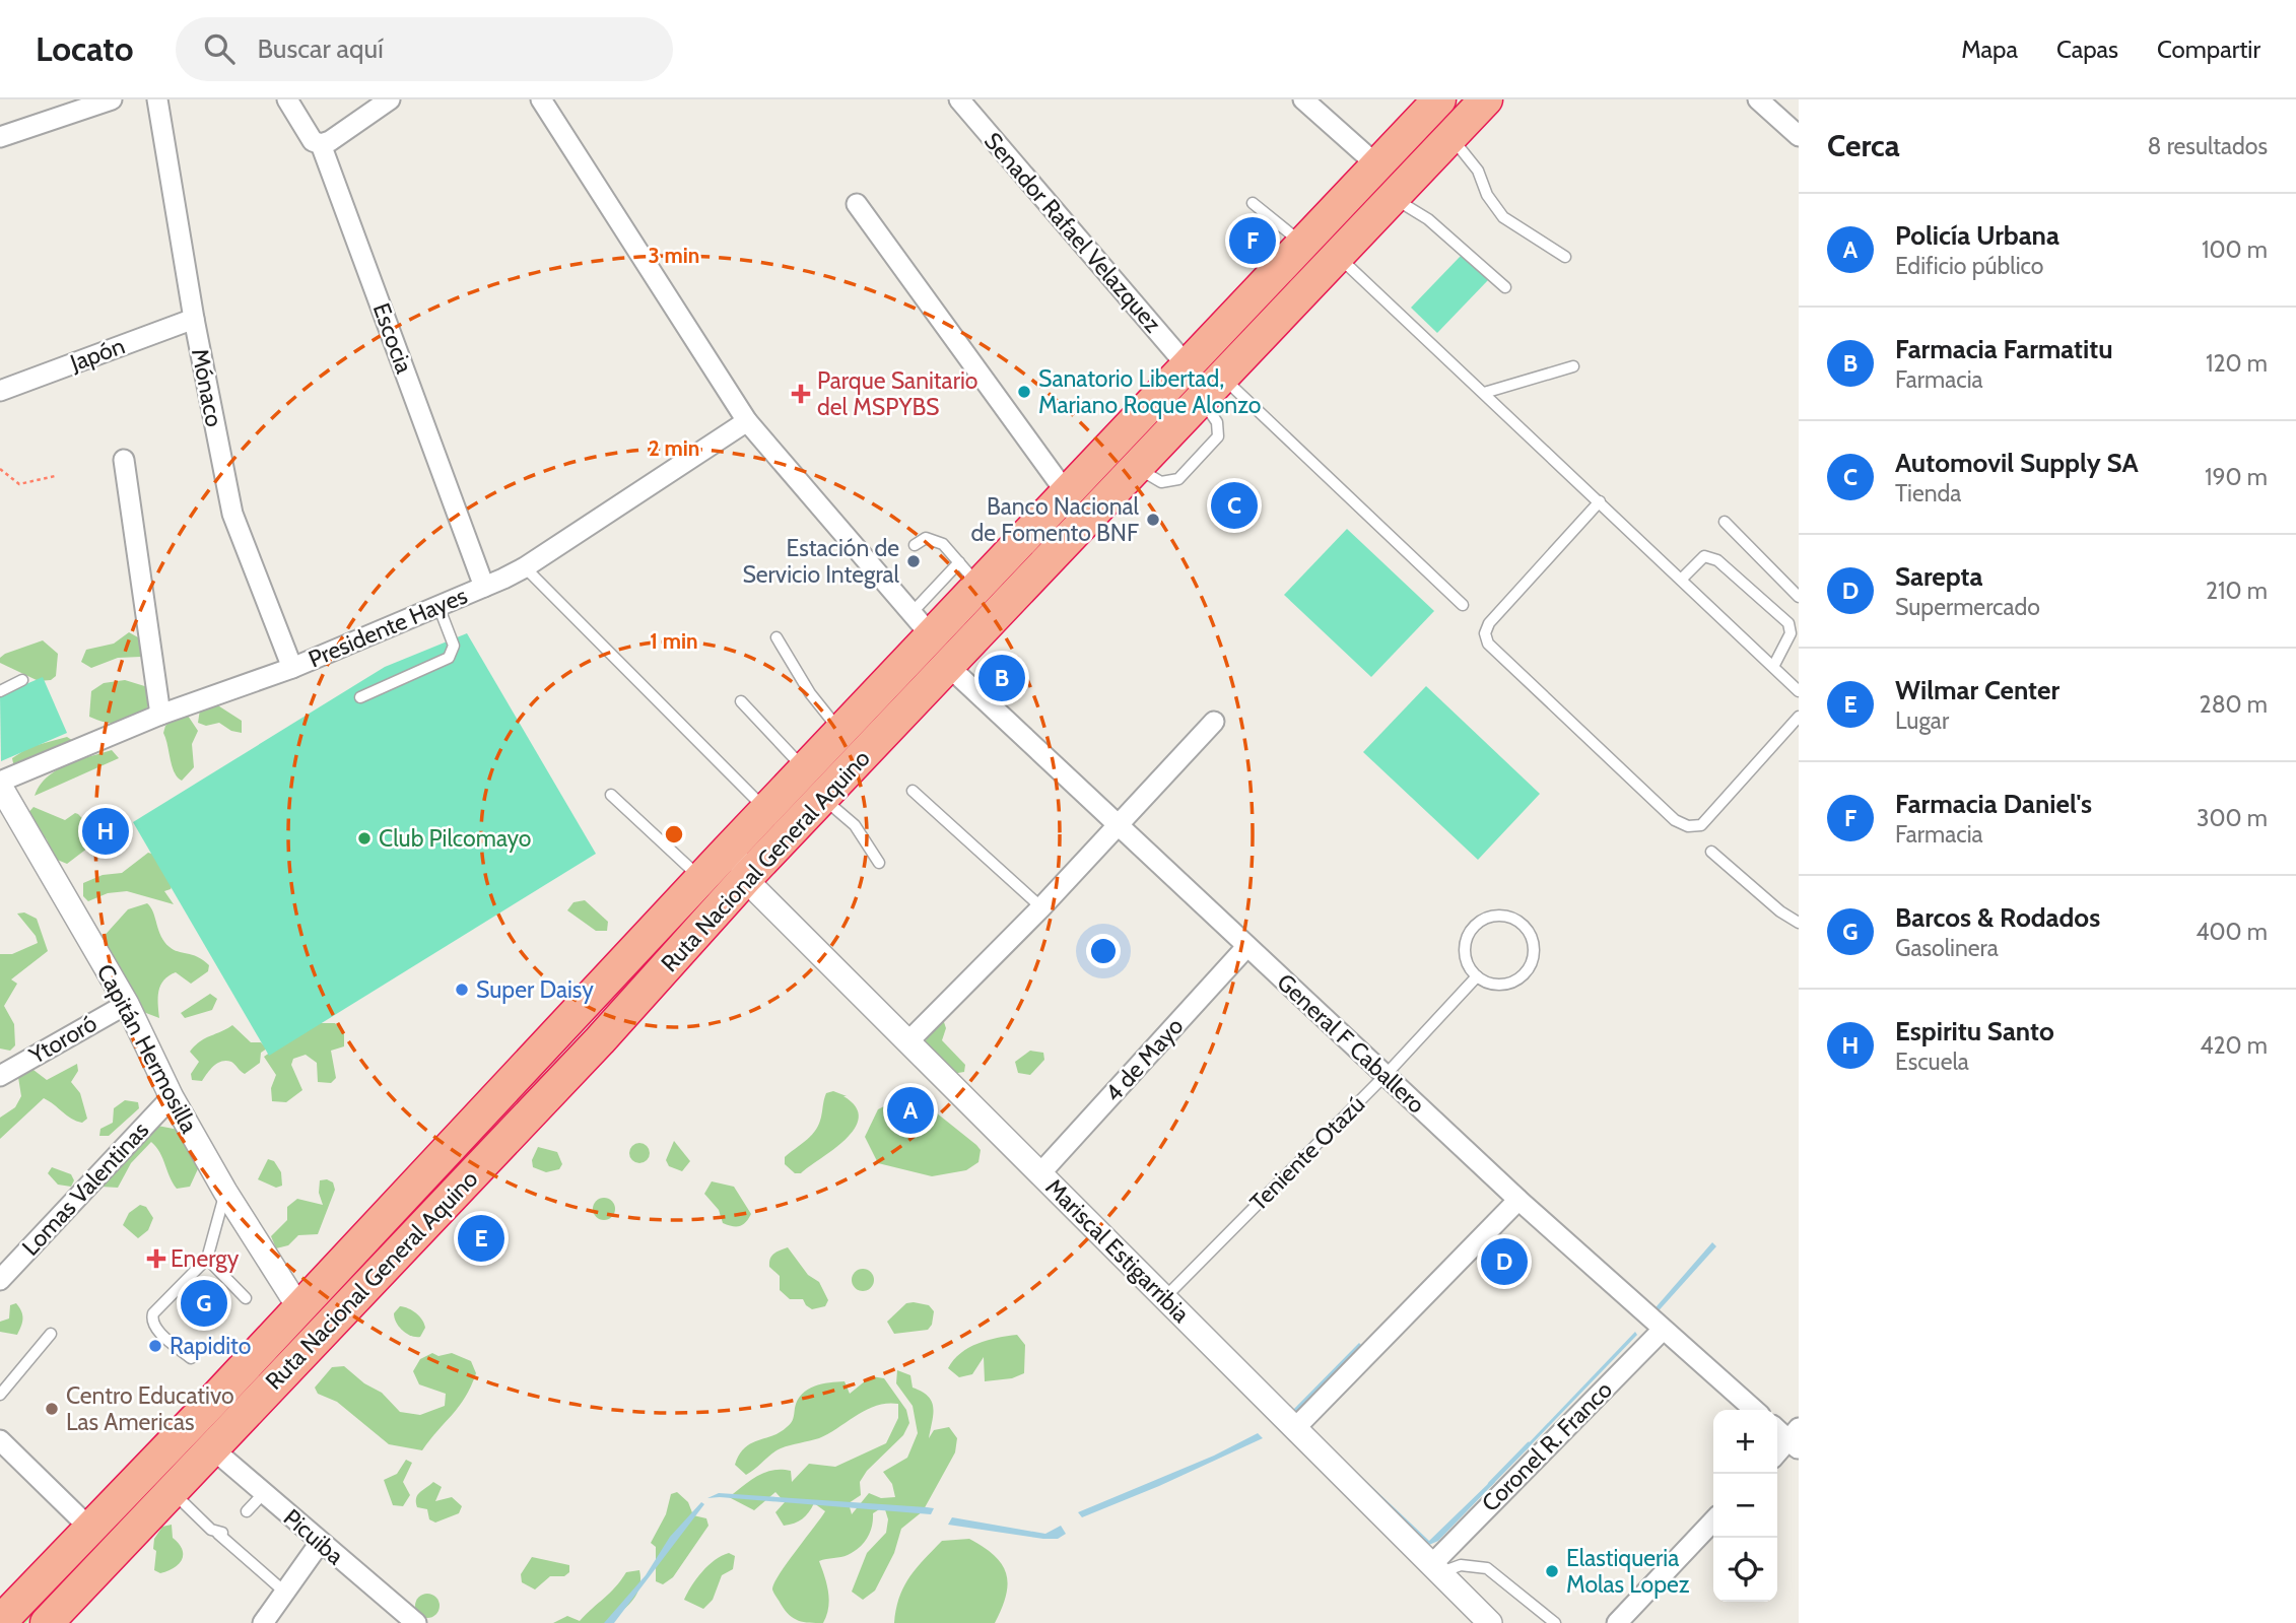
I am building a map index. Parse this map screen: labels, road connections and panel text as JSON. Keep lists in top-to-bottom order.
{
  "streets": {
    "highway": ["Ruta Nacional General Aquino"],
    "street": [
      "Senador Rafael Velazquez",
      "Escocia",
      "Japón",
      "Mónaco",
      "Presidente Hayes",
      "Ytororó",
      "General F Caballero",
      "Capitán Hermosilla",
      "4 de Mayo",
      "Lomas Valentinas",
      "Mariscal Estigarribia",
      "Coronel R. Franco",
      "Picuiba"
    ],
    "lane": ["Teniente Otazú"]
  },
  "crossings": [
    ["Senador Rafael Velazquez", "Ruta Nacional General Aquino"],
    ["Escocia", "Presidente Hayes"],
    ["Japón", "Mónaco"],
    ["Mónaco", "Presidente Hayes"],
    ["Presidente Hayes", "Capitán Hermosilla"],
    ["Ruta Nacional General Aquino", "General F Caballero"],
    ["Ruta Nacional General Aquino", "Capitán Hermosilla"],
    ["Ruta Nacional General Aquino", "Mariscal Estigarribia"],
    ["Ruta Nacional General Aquino", "Picuiba"],
    ["Ytororó", "Capitán Hermosilla"],
    ["General F Caballero", "4 de Mayo"],
    ["General F Caballero", "Teniente Otazú"],
    ["General F Caballero", "Coronel R. Franco"],
    ["Capitán Hermosilla", "Lomas Valentinas"],
    ["4 de Mayo", "Mariscal Estigarribia"],
    ["Teniente Otazú", "Mariscal Estigarribia"],
    ["Mariscal Estigarribia", "Coronel R. Franco"]
  ],
  "places": {
    "other": [
      "Sanatorio Libertad, Mariano Roque Alonzo",
      "Banco Nacional de Fomento BNF",
      "Estación de Servicio Integral",
      "Club Pilcomayo",
      "Super Daisy",
      "Rapidito",
      "Centro Educativo Las Americas",
      "Elastiqueria Molas Lopez"
    ],
    "health": ["Parque Sanitario del MSPYBS", "Energy"]
  },
  "page": {
    "header": "Locato",
    "search": "Buscar aquí",
    "nav": ["Mapa", "Capas", "Compartir"],
    "heading": ["Cerca", "8 resultados"],
    "list": [
      {
        "mark": "A",
        "name": "Policía Urbana",
        "note": "Edificio público",
        "value": "100 m"
      },
      {
        "mark": "B",
        "name": "Farmacia Farmatitu",
        "note": "Farmacia",
        "value": "120 m"
      },
      {
        "mark": "C",
        "name": "Automovil Supply SA",
        "note": "Tienda",
        "value": "190 m"
      },
      {
        "mark": "D",
        "name": "Sarepta",
        "note": "Supermercado",
        "value": "210 m"
      },
      {
        "mark": "E",
        "name": "Wilmar Center",
        "note": "Lugar",
        "value": "280 m"
      },
      {
        "mark": "F",
        "name": "Farmacia Daniel's",
        "note": "Farmacia",
        "value": "300 m"
      },
      {
        "mark": "G",
        "name": "Barcos & Rodados",
        "note": "Gasolinera",
        "value": "400 m"
      },
      {
        "mark": "H",
        "name": "Espiritu Santo",
        "note": "Escuela",
        "value": "420 m"
      }
    ],
    "pins": [
      "F",
      "C",
      "B",
      "H",
      "A",
      "E",
      "D",
      "G"
    ],
    "map_buttons": ["+", "−"]
  },
  "rings": ["3 min", "2 min", "1 min"]
}
